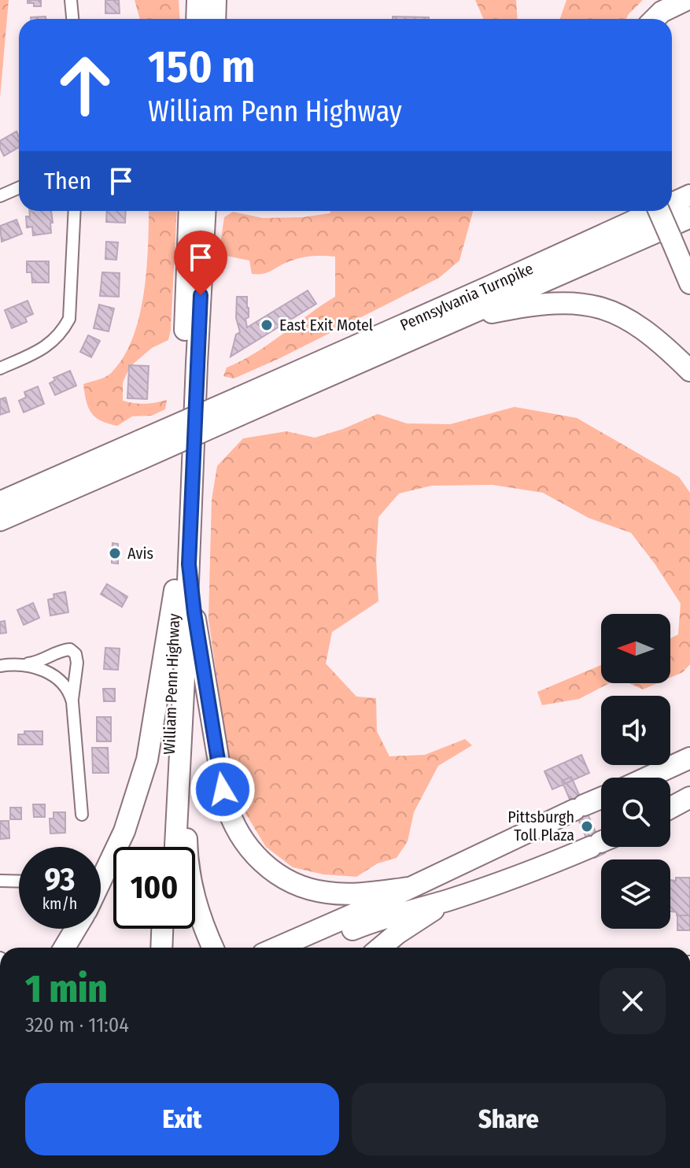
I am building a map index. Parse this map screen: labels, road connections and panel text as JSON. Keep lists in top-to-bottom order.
{
  "streets": {
    "highway": ["Pennsylvania Turnpike", "William Penn Highway"]
  },
  "places": ["East Exit Motel", "Avis", "Pittsburgh Toll Plaza"],
  "north": "left",
  "page": {
    "turn": ["150 m", "William Penn Highway"],
    "then": "Then",
    "speed": "93 km/h",
    "limit": "100",
    "heading": ["1 min", "320 m · 11:04"],
    "buttons": ["Exit", "Share"]
  }
}
